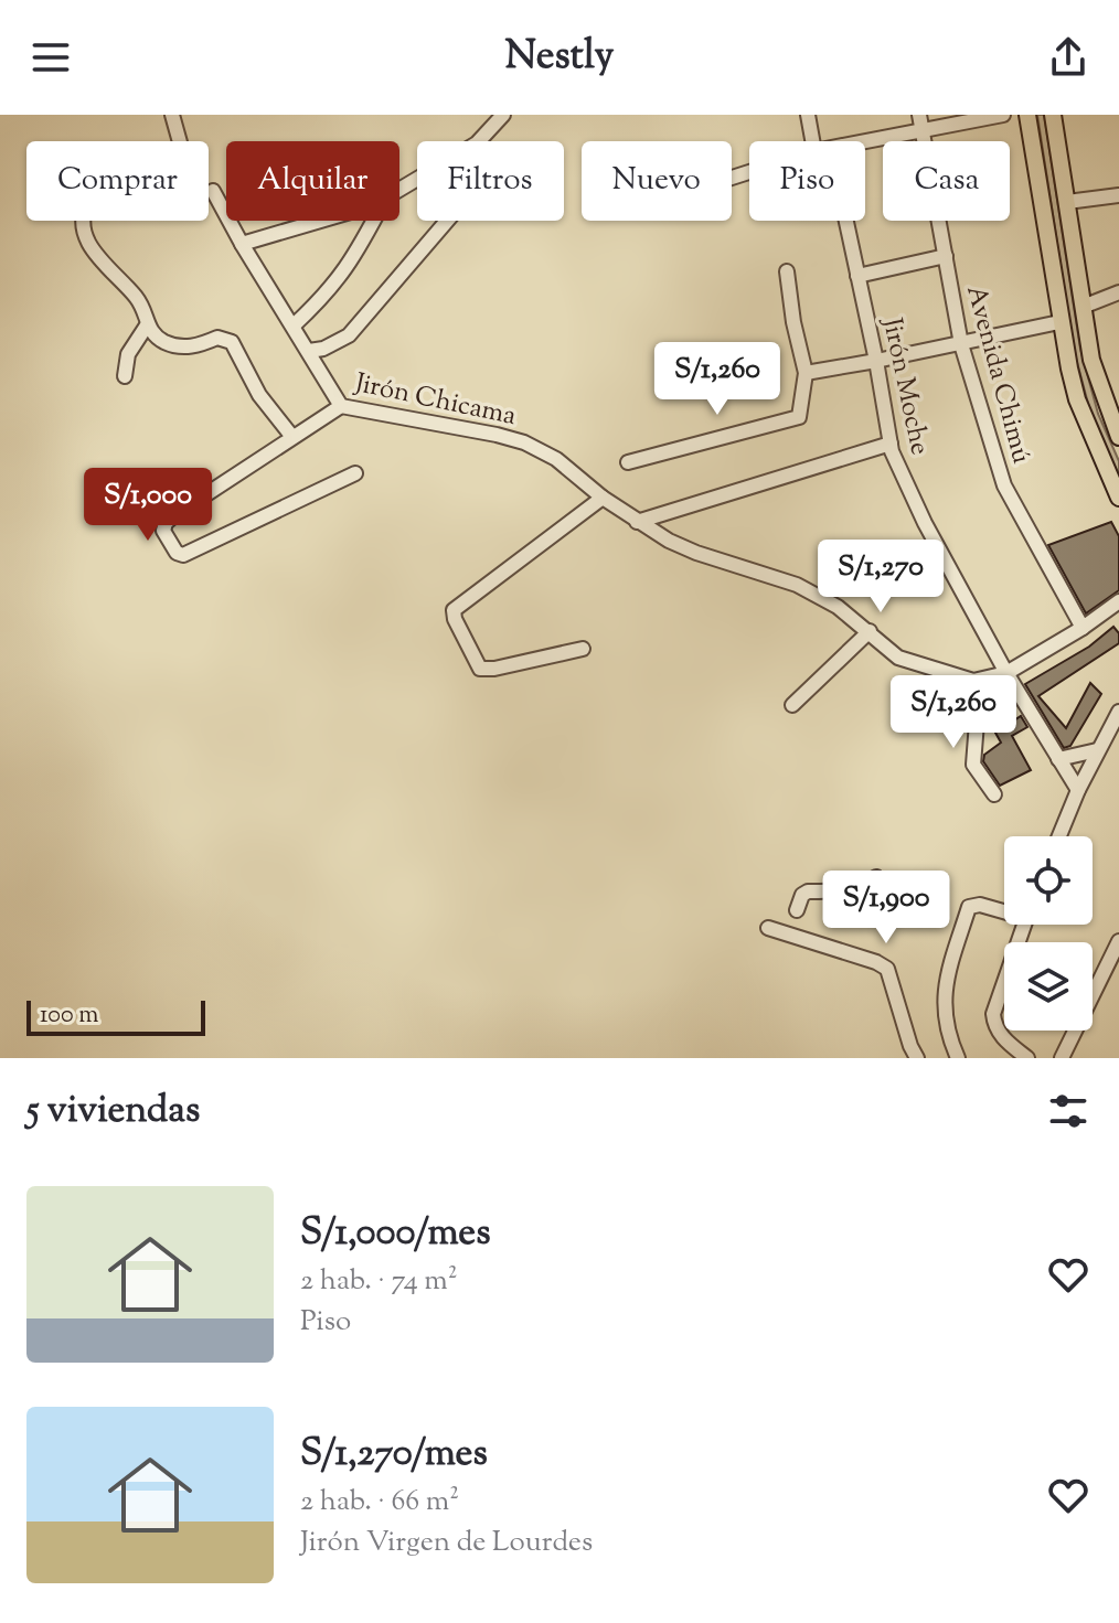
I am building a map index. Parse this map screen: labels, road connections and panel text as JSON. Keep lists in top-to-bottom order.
{
  "streets": {
    "street": ["Avenida Chimú", "Jirón Moche", "Jirón Chicama"]
  },
  "scale_bar": "100 m",
  "page": {
    "header": "Nestly",
    "chip": [
      "Comprar",
      "Alquilar",
      "Filtros",
      "Nuevo",
      "Piso",
      "Casa"
    ],
    "price": [
      "S/1,260",
      "S/1,000",
      "S/1,270",
      "S/1,260",
      "S/1,900"
    ],
    "scale": "100 m",
    "heading": "5 viviendas",
    "list": [
      {
        "name": "S/1,000/mes",
        "note": "2 hab. · 74 m² · Piso"
      },
      {
        "name": "S/1,270/mes",
        "note": "2 hab. · 66 m² · Jirón Virgen de Lourdes"
      }
    ]
  }
}
